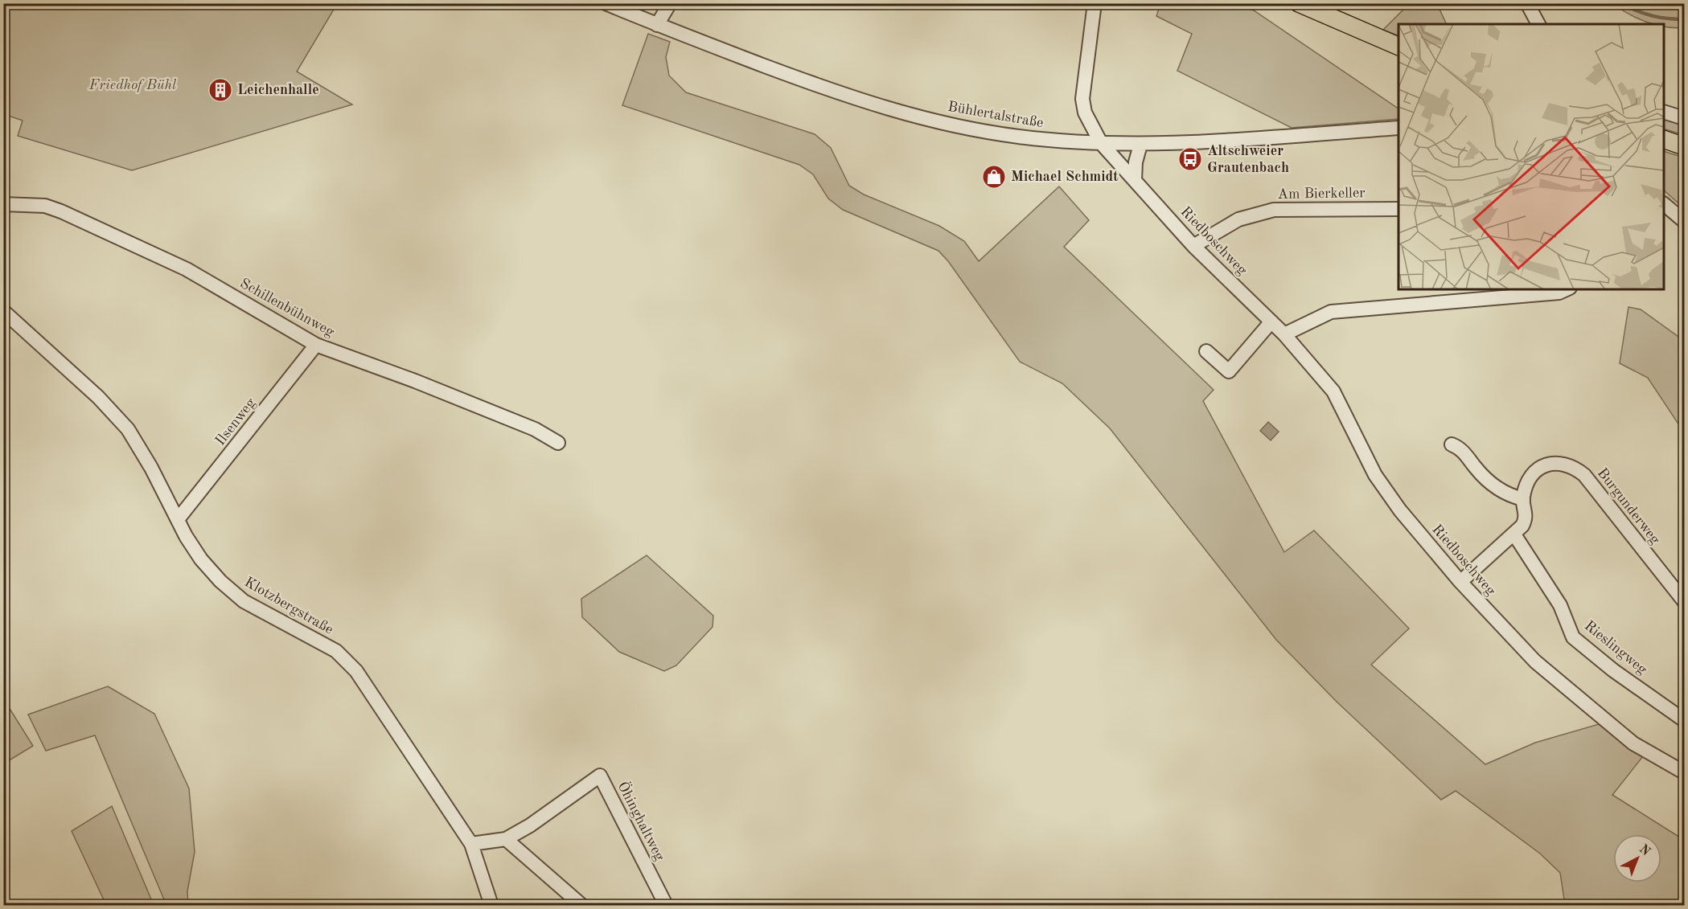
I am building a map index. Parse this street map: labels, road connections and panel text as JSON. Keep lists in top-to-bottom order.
{
  "streets": {
    "street": [
      "Bühlertalstraße",
      "Am Bierkeller",
      "Riedboschweg",
      "Schillenbühnweg",
      "Ilsenweg",
      "Burgunderweg",
      "Klotzbergstraße",
      "Rieslingweg",
      "Öhinghaltweg"
    ]
  },
  "crossings": [
    ["Bühlertalstraße", "Riedboschweg"],
    ["Am Bierkeller", "Riedboschweg"],
    ["Riedboschweg", "Burgunderweg"],
    ["Schillenbühnweg", "Ilsenweg"],
    ["Ilsenweg", "Klotzbergstraße"],
    ["Burgunderweg", "Rieslingweg"],
    ["Klotzbergstraße", "Öhinghaltweg"]
  ],
  "parks": ["Friedhof Bühl"],
  "places": {
    "building": ["Leichenhalle"],
    "bus stop": ["Altschweier Grautenbach"],
    "shop": ["Michael Schmidt"]
  },
  "north": "top right"
}
